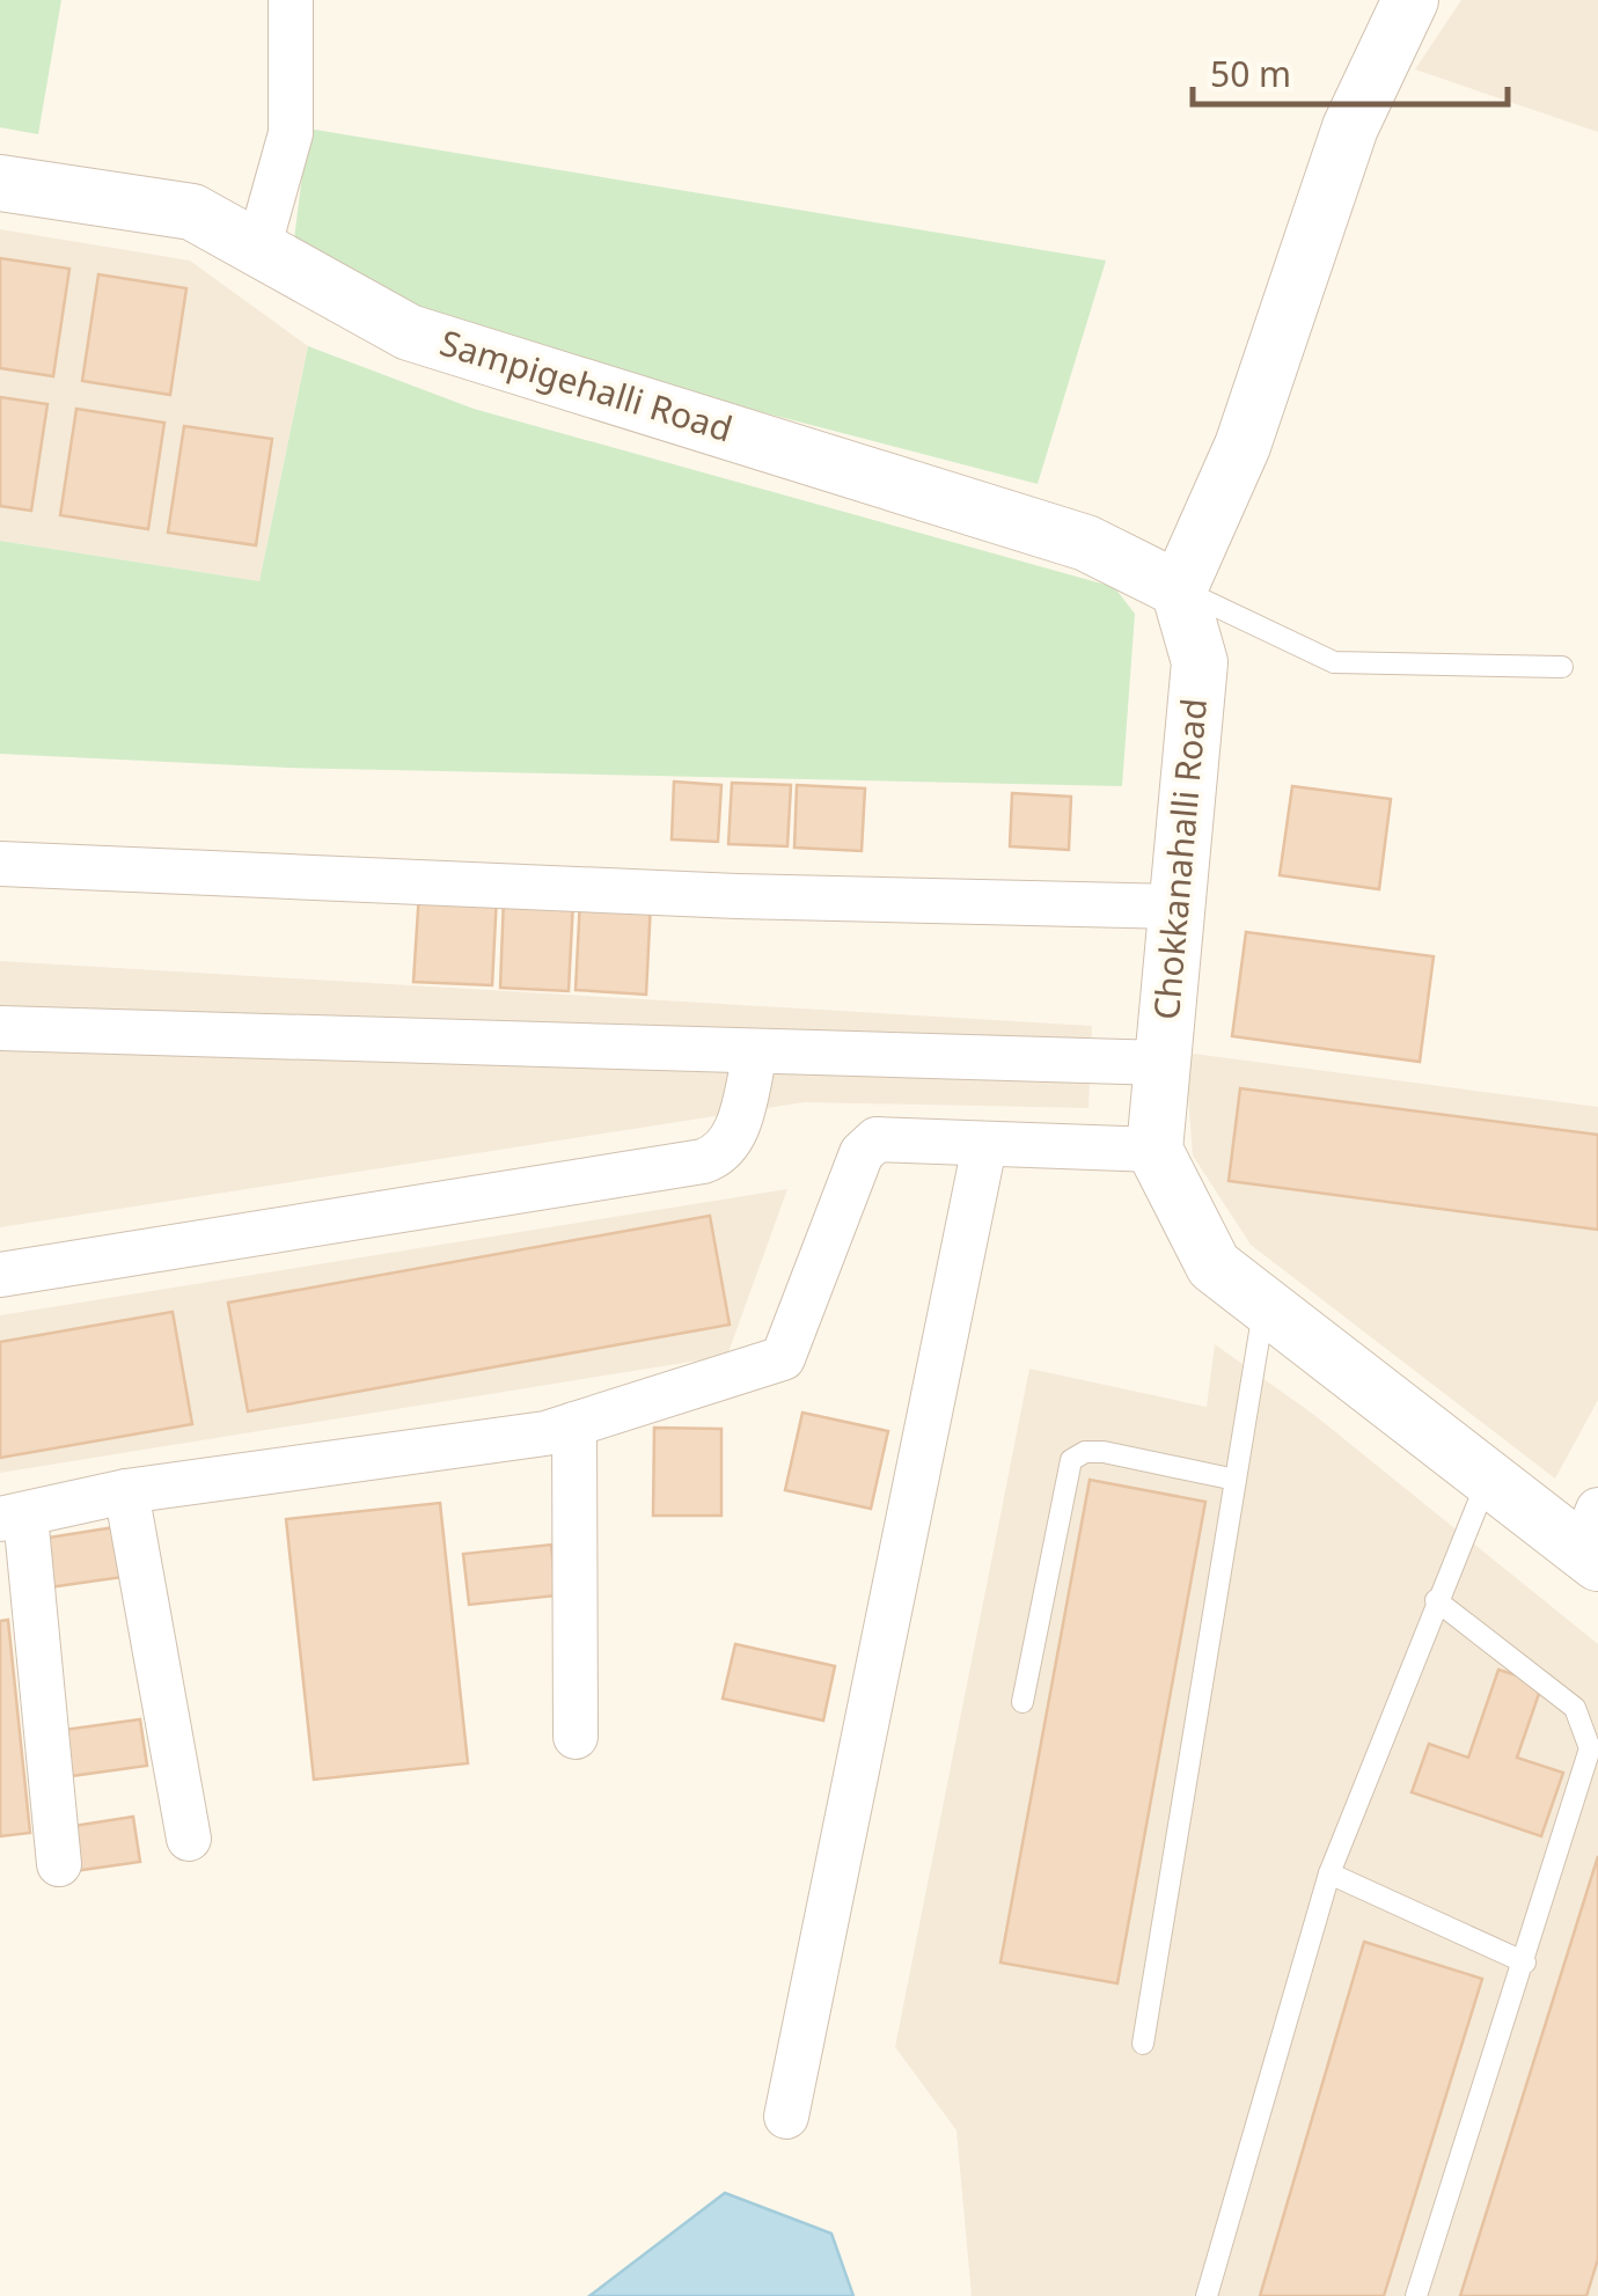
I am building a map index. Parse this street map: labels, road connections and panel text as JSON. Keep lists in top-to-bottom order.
{
  "streets": {
    "street": ["Sampigehalli Road", "Chokkanahalli Road"]
  },
  "crossings": [
    ["Sampigehalli Road", "Chokkanahalli Road"]
  ],
  "scale_bar": "50 m"
}
